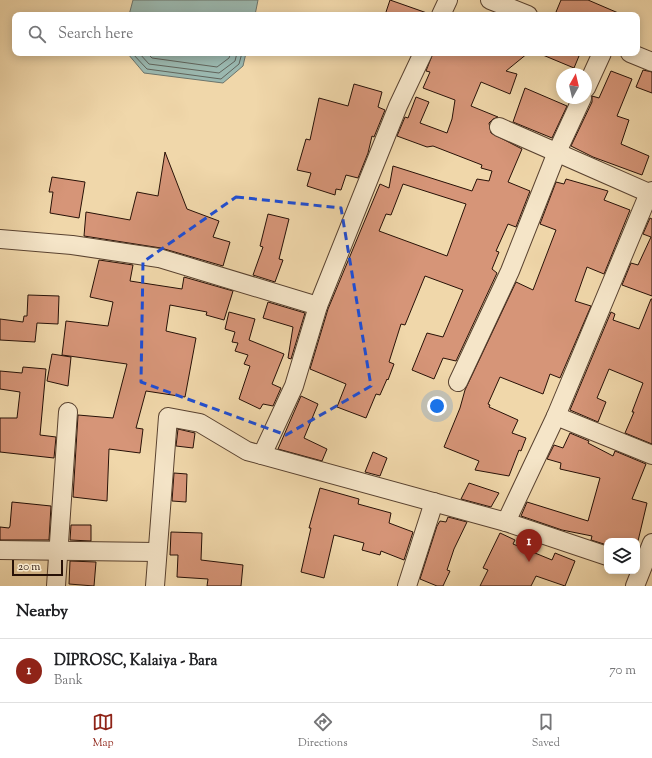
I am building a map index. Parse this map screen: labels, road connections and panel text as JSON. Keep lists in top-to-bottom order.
{
  "scale_bar": "20 m",
  "north": "top",
  "page": {
    "search": "Search here",
    "pins": "1",
    "scale": "20 m",
    "heading": "Nearby",
    "list": [
      {
        "mark": "1",
        "name": "DIPROSC, Kalaiya - Bara",
        "note": "Bank",
        "value": "70 m"
      }
    ],
    "nav": ["Map", "Directions", "Saved"]
  }
}
